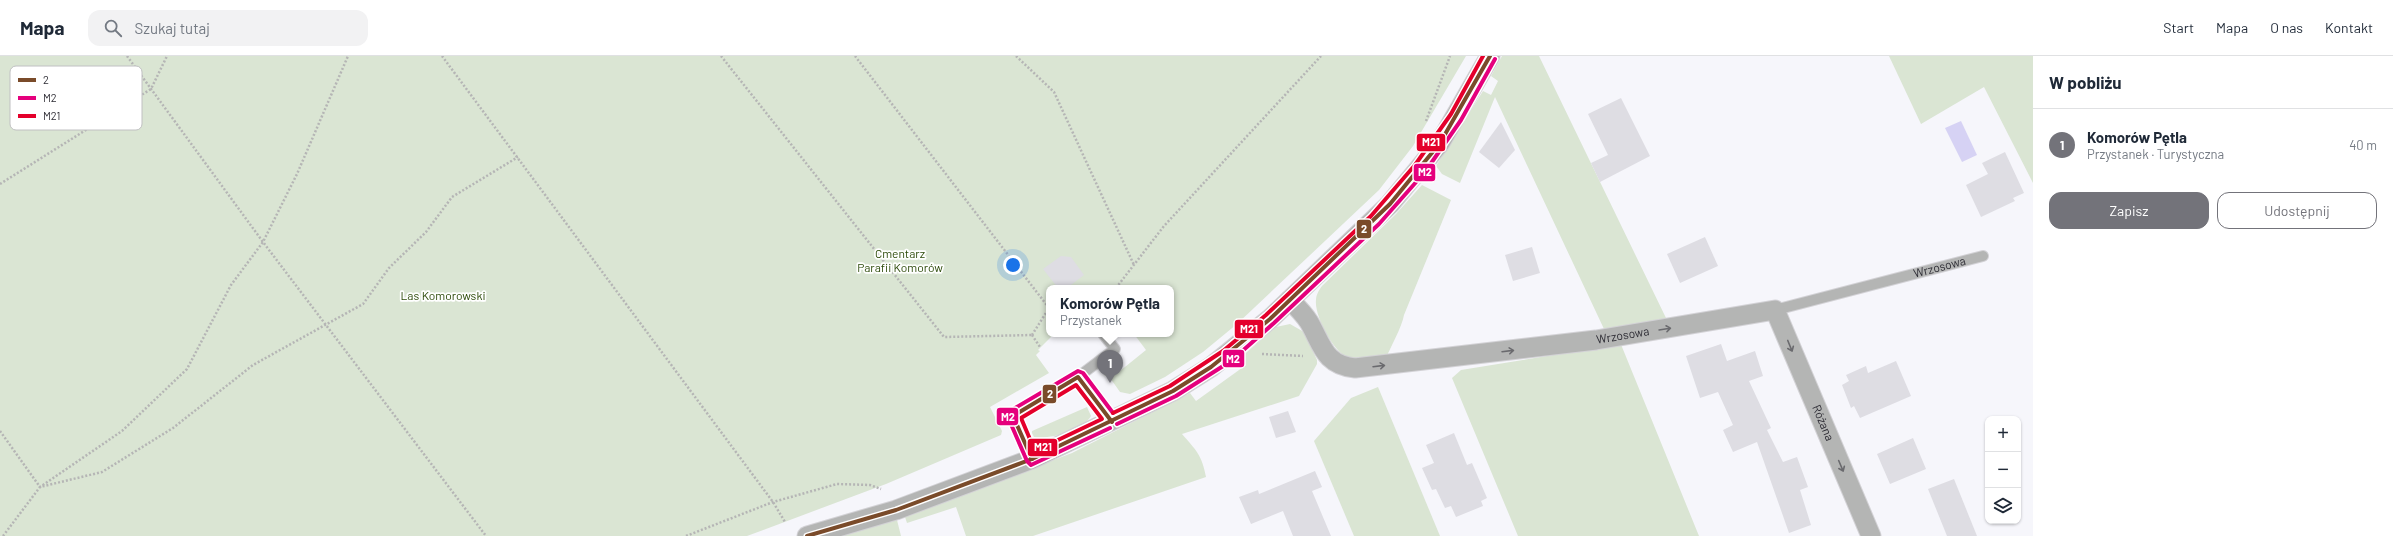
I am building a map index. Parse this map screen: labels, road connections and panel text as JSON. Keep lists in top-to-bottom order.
{
  "streets": {
    "street": ["Wrzosowa", "Różana"]
  },
  "crossings": [
    ["Wrzosowa", "Różana"]
  ],
  "one_way": ["Wrzosowa", "Różana"],
  "parks": ["Cmentarz Parafii Komorów", "Las Komorowski"],
  "lines": ["transit line 2", "transit line M21", "transit line M2"],
  "legend": ["2", "M2", "M21"],
  "page": {
    "header": "Mapa",
    "search": "Szukaj tutaj",
    "nav": [
      "Start",
      "Mapa",
      "O nas",
      "Kontakt"
    ],
    "heading": "W pobliżu",
    "list": [
      {
        "mark": "1",
        "name": "Komorów Pętla",
        "note": "Przystanek · Turystyczna",
        "value": "40 m"
      }
    ],
    "buttons": ["Zapisz", "Udostępnij"],
    "popup": ["Komorów Pętla", "Przystanek"],
    "pins": "1",
    "map_buttons": ["+", "−"]
  }
}
